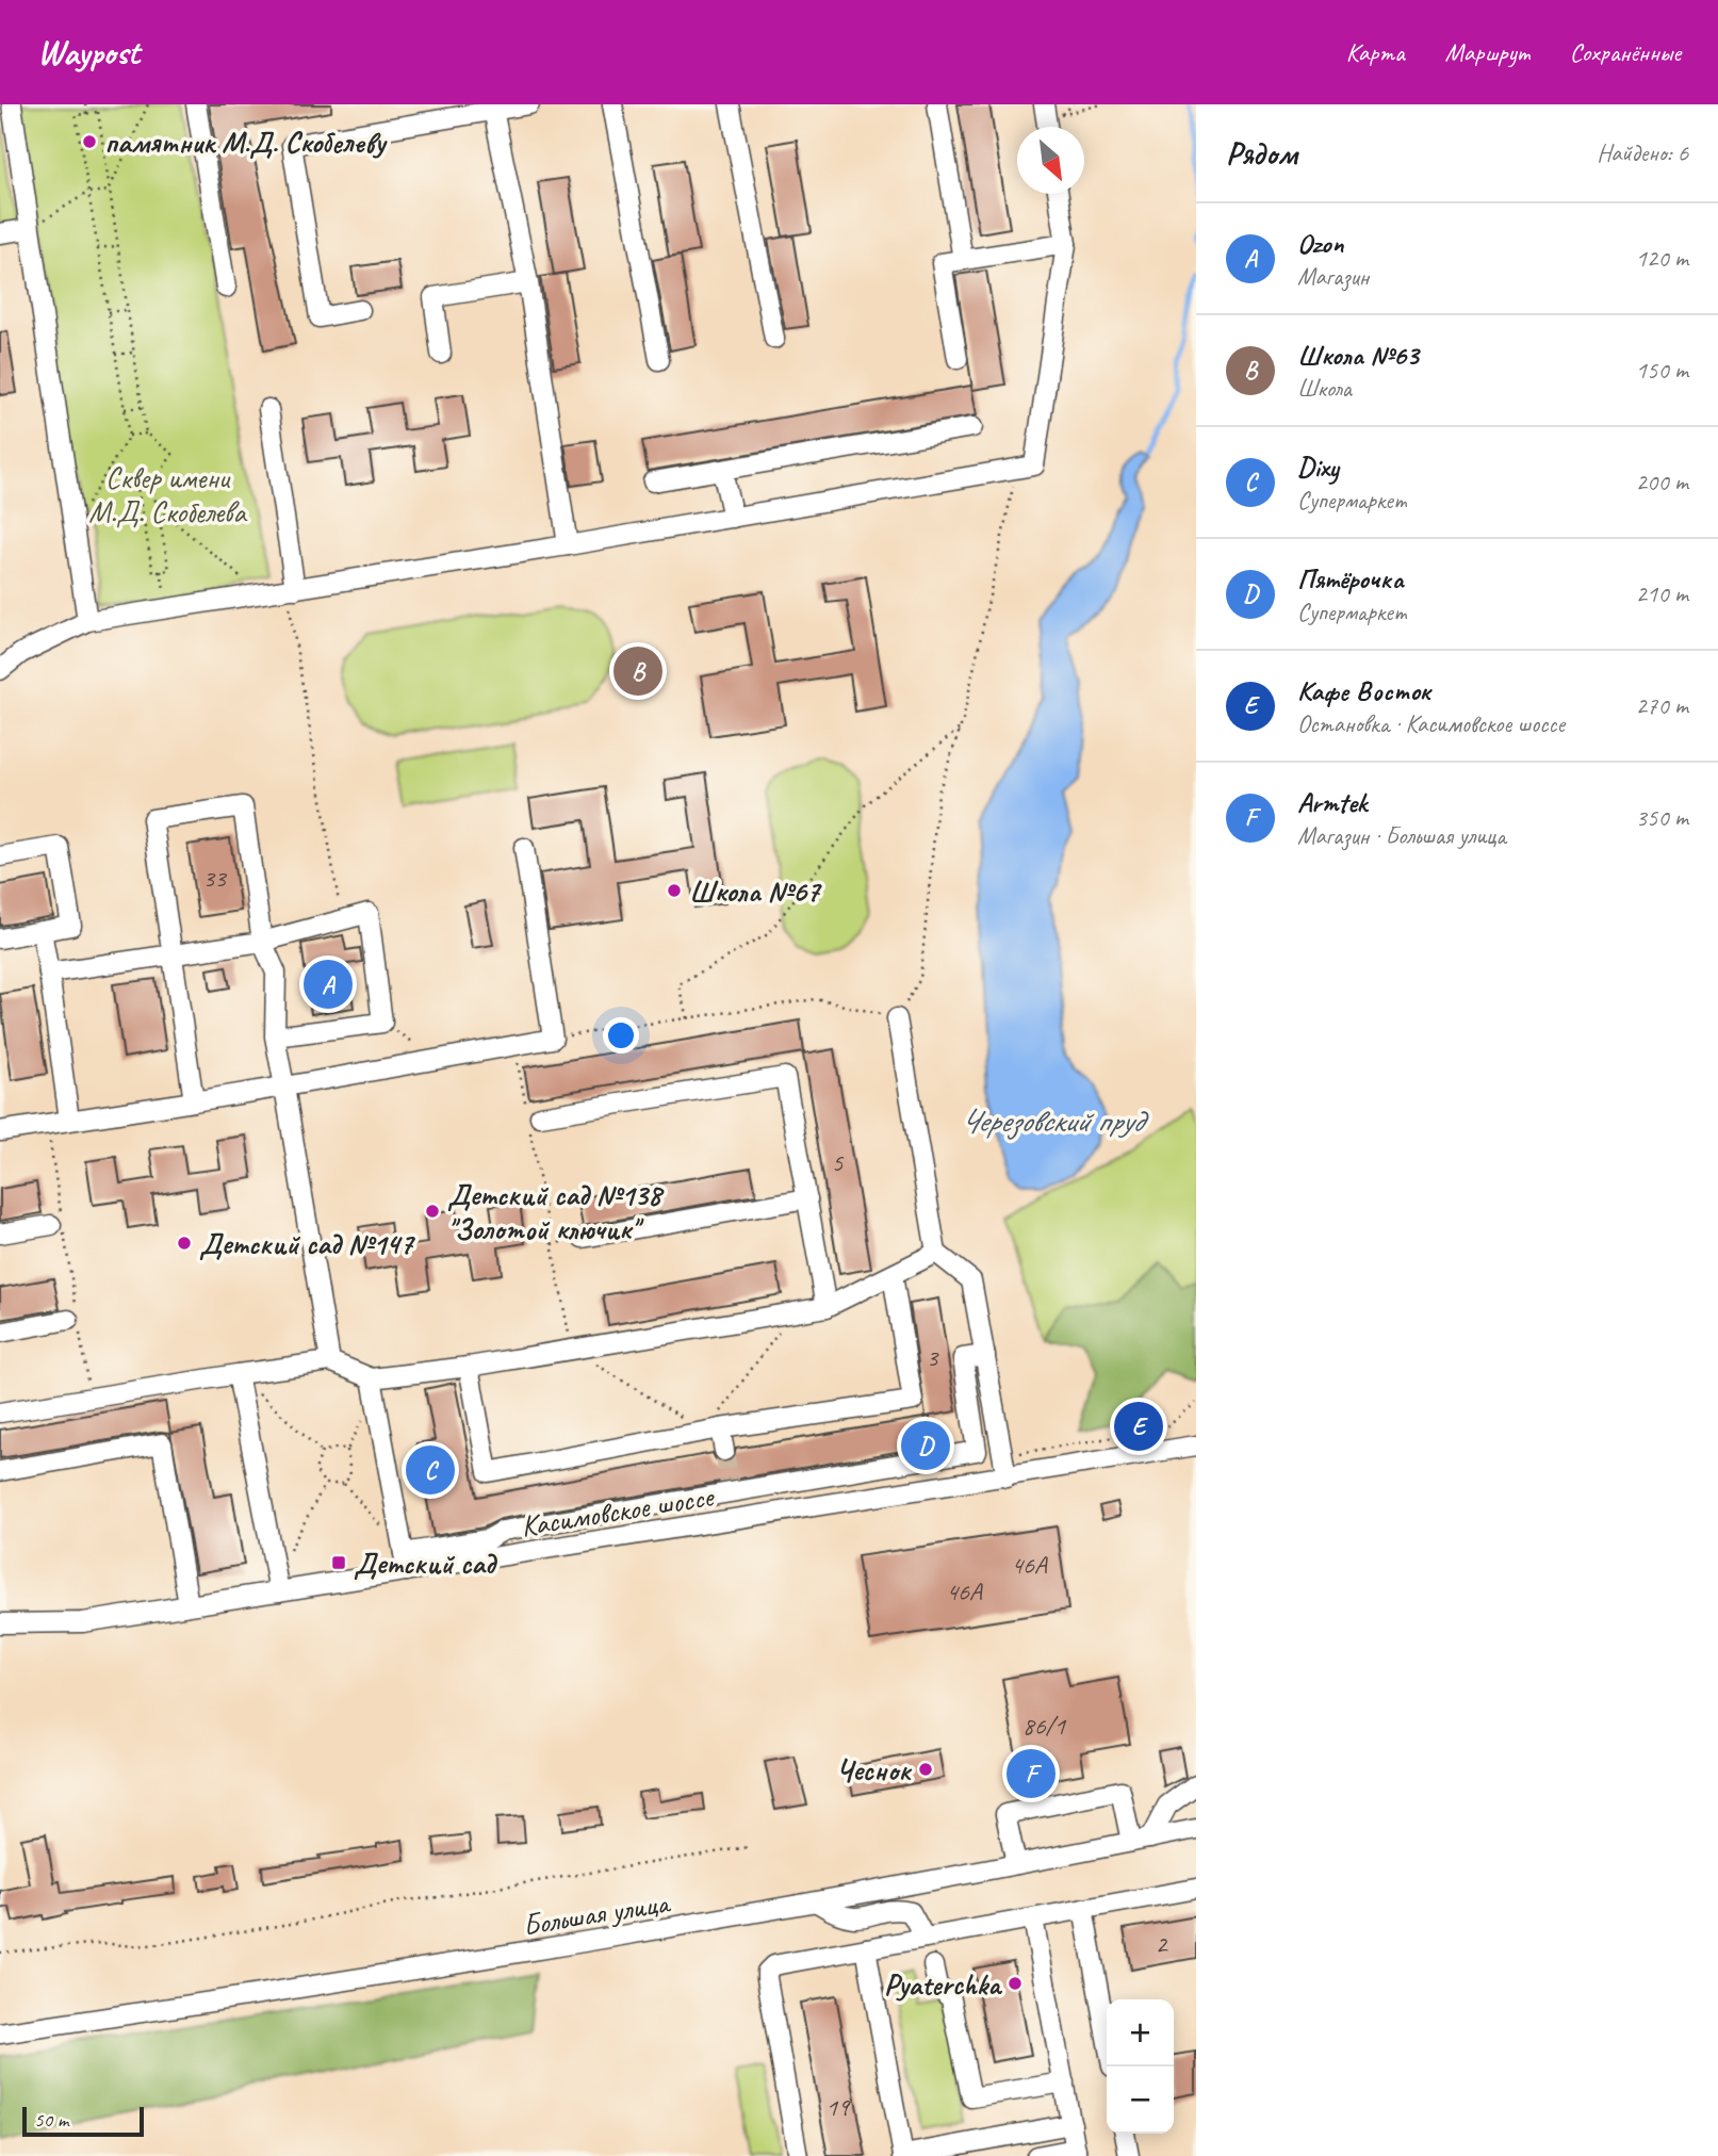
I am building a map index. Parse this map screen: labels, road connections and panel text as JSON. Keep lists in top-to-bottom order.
{
  "streets": {
    "street": ["Касимовское шоссе", "Большая улица"]
  },
  "water": ["Черезовский пруд"],
  "parks": ["Сквер имени М.Д. Скобелева"],
  "places": {
    "other": [
      "памятник М.Д. Скобелеву",
      "Школа №67",
      "Детский сад №138 \"Золотой ключик\"",
      "Детский сад №147",
      "Чеснок",
      "Pyaterchka"
    ],
    "transit": ["Детский сад"]
  },
  "house_numbers": [
    "33",
    "5",
    "3",
    "46А",
    "46А",
    "86/1",
    "2",
    "19"
  ],
  "scale_bar": "50 m",
  "north": "bottom right",
  "page": {
    "header": "Waypost",
    "nav": ["Карта", "Маршрут", "Сохранённые"],
    "heading": ["Рядом", "Найдено: 6"],
    "list": [
      {
        "mark": "A",
        "name": "Ozon",
        "note": "Магазин",
        "value": "120 m"
      },
      {
        "mark": "B",
        "name": "Школа №63",
        "note": "Школа",
        "value": "150 m"
      },
      {
        "mark": "C",
        "name": "Dixy",
        "note": "Супермаркет",
        "value": "200 m"
      },
      {
        "mark": "D",
        "name": "Пятёрочка",
        "note": "Супермаркет",
        "value": "210 m"
      },
      {
        "mark": "E",
        "name": "Кафе Восток",
        "note": "Остановка · Касимовское шоссе",
        "value": "270 m"
      },
      {
        "mark": "F",
        "name": "Armtek",
        "note": "Магазин · Большая улица",
        "value": "350 m"
      }
    ],
    "pins": [
      "B",
      "A",
      "E",
      "D",
      "C",
      "F"
    ],
    "map_buttons": ["+", "−"],
    "scale": "50 m"
  }
}
